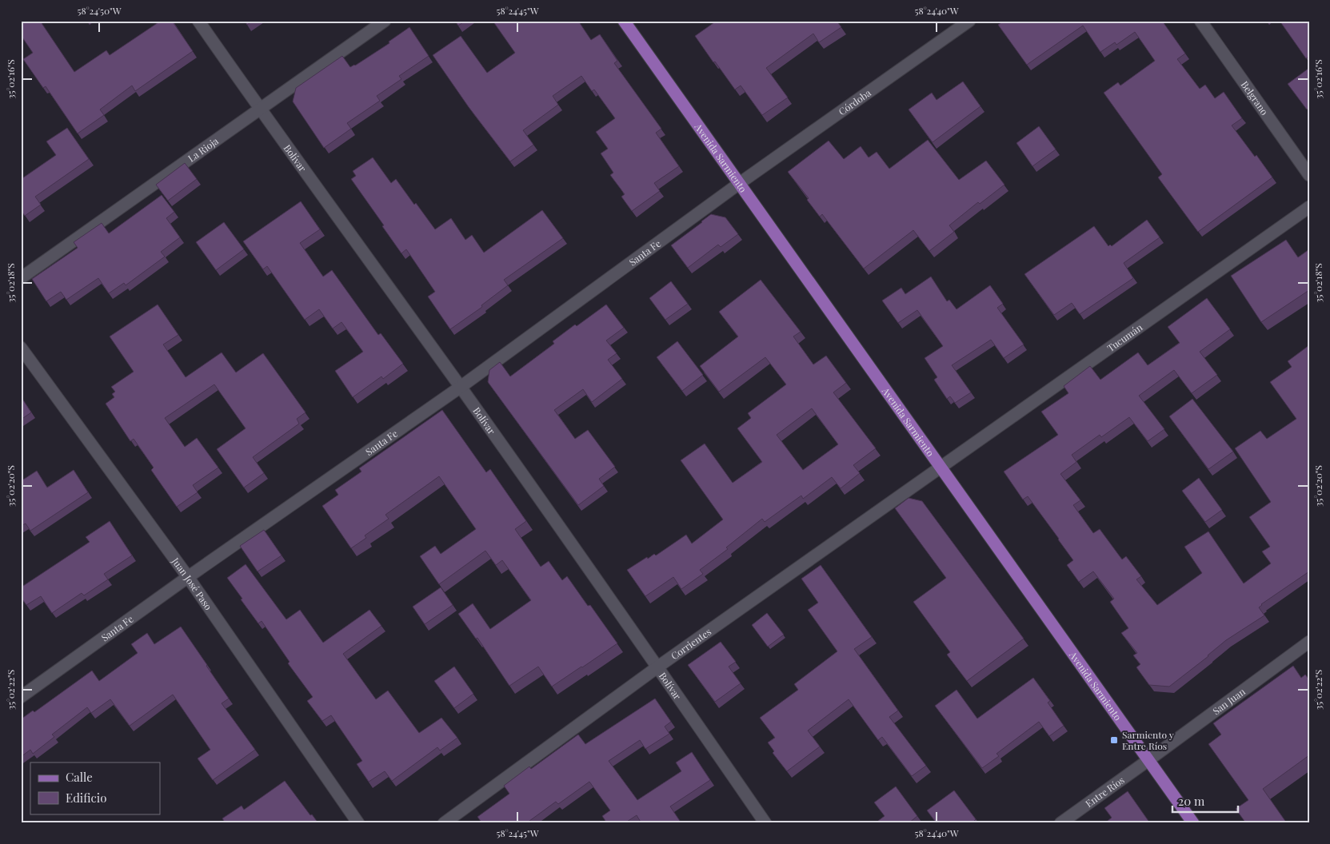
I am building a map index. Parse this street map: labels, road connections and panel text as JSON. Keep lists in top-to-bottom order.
{
  "streets": {
    "main road": ["Avenida Sarmiento"],
    "street": [
      "Belgrano",
      "Córdoba",
      "La Rioja",
      "Bolívar",
      "Santa Fe",
      "Tucumán",
      "Juan José Paso",
      "Corrientes",
      "San Juan",
      "Entre Ríos"
    ]
  },
  "crossings": [
    ["Córdoba", "Avenida Sarmiento"],
    ["Córdoba", "Santa Fe"],
    ["La Rioja", "Bolívar"],
    ["Bolívar", "Santa Fe"],
    ["Bolívar", "Corrientes"],
    ["Avenida Sarmiento", "Santa Fe"],
    ["Avenida Sarmiento", "Tucumán"],
    ["Avenida Sarmiento", "Corrientes"],
    ["Avenida Sarmiento", "San Juan"],
    ["Avenida Sarmiento", "Entre Ríos"],
    ["Santa Fe", "Juan José Paso"],
    ["Tucumán", "Corrientes"],
    ["San Juan", "Entre Ríos"]
  ],
  "places": {
    "transit": ["Sarmiento y Entre Ríos"]
  },
  "legend": ["Calle", "Edificio"],
  "scale_bar": "20 m",
  "coordinates": [
    "58°24'50\"W",
    "58°24'45\"W",
    "58°24'40\"W",
    "35°02'16\"S",
    "35°02'18\"S",
    "35°02'20\"S",
    "35°02'22\"S"
  ]
}
